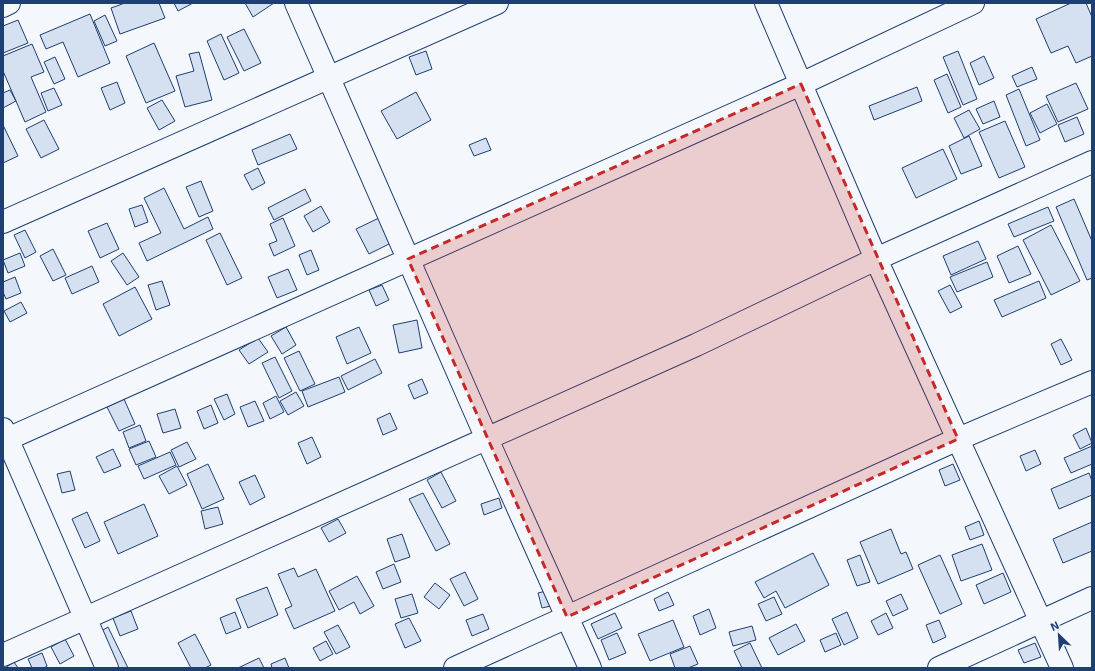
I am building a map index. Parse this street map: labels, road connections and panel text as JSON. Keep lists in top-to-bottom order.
{
  "north": "top left"
}
